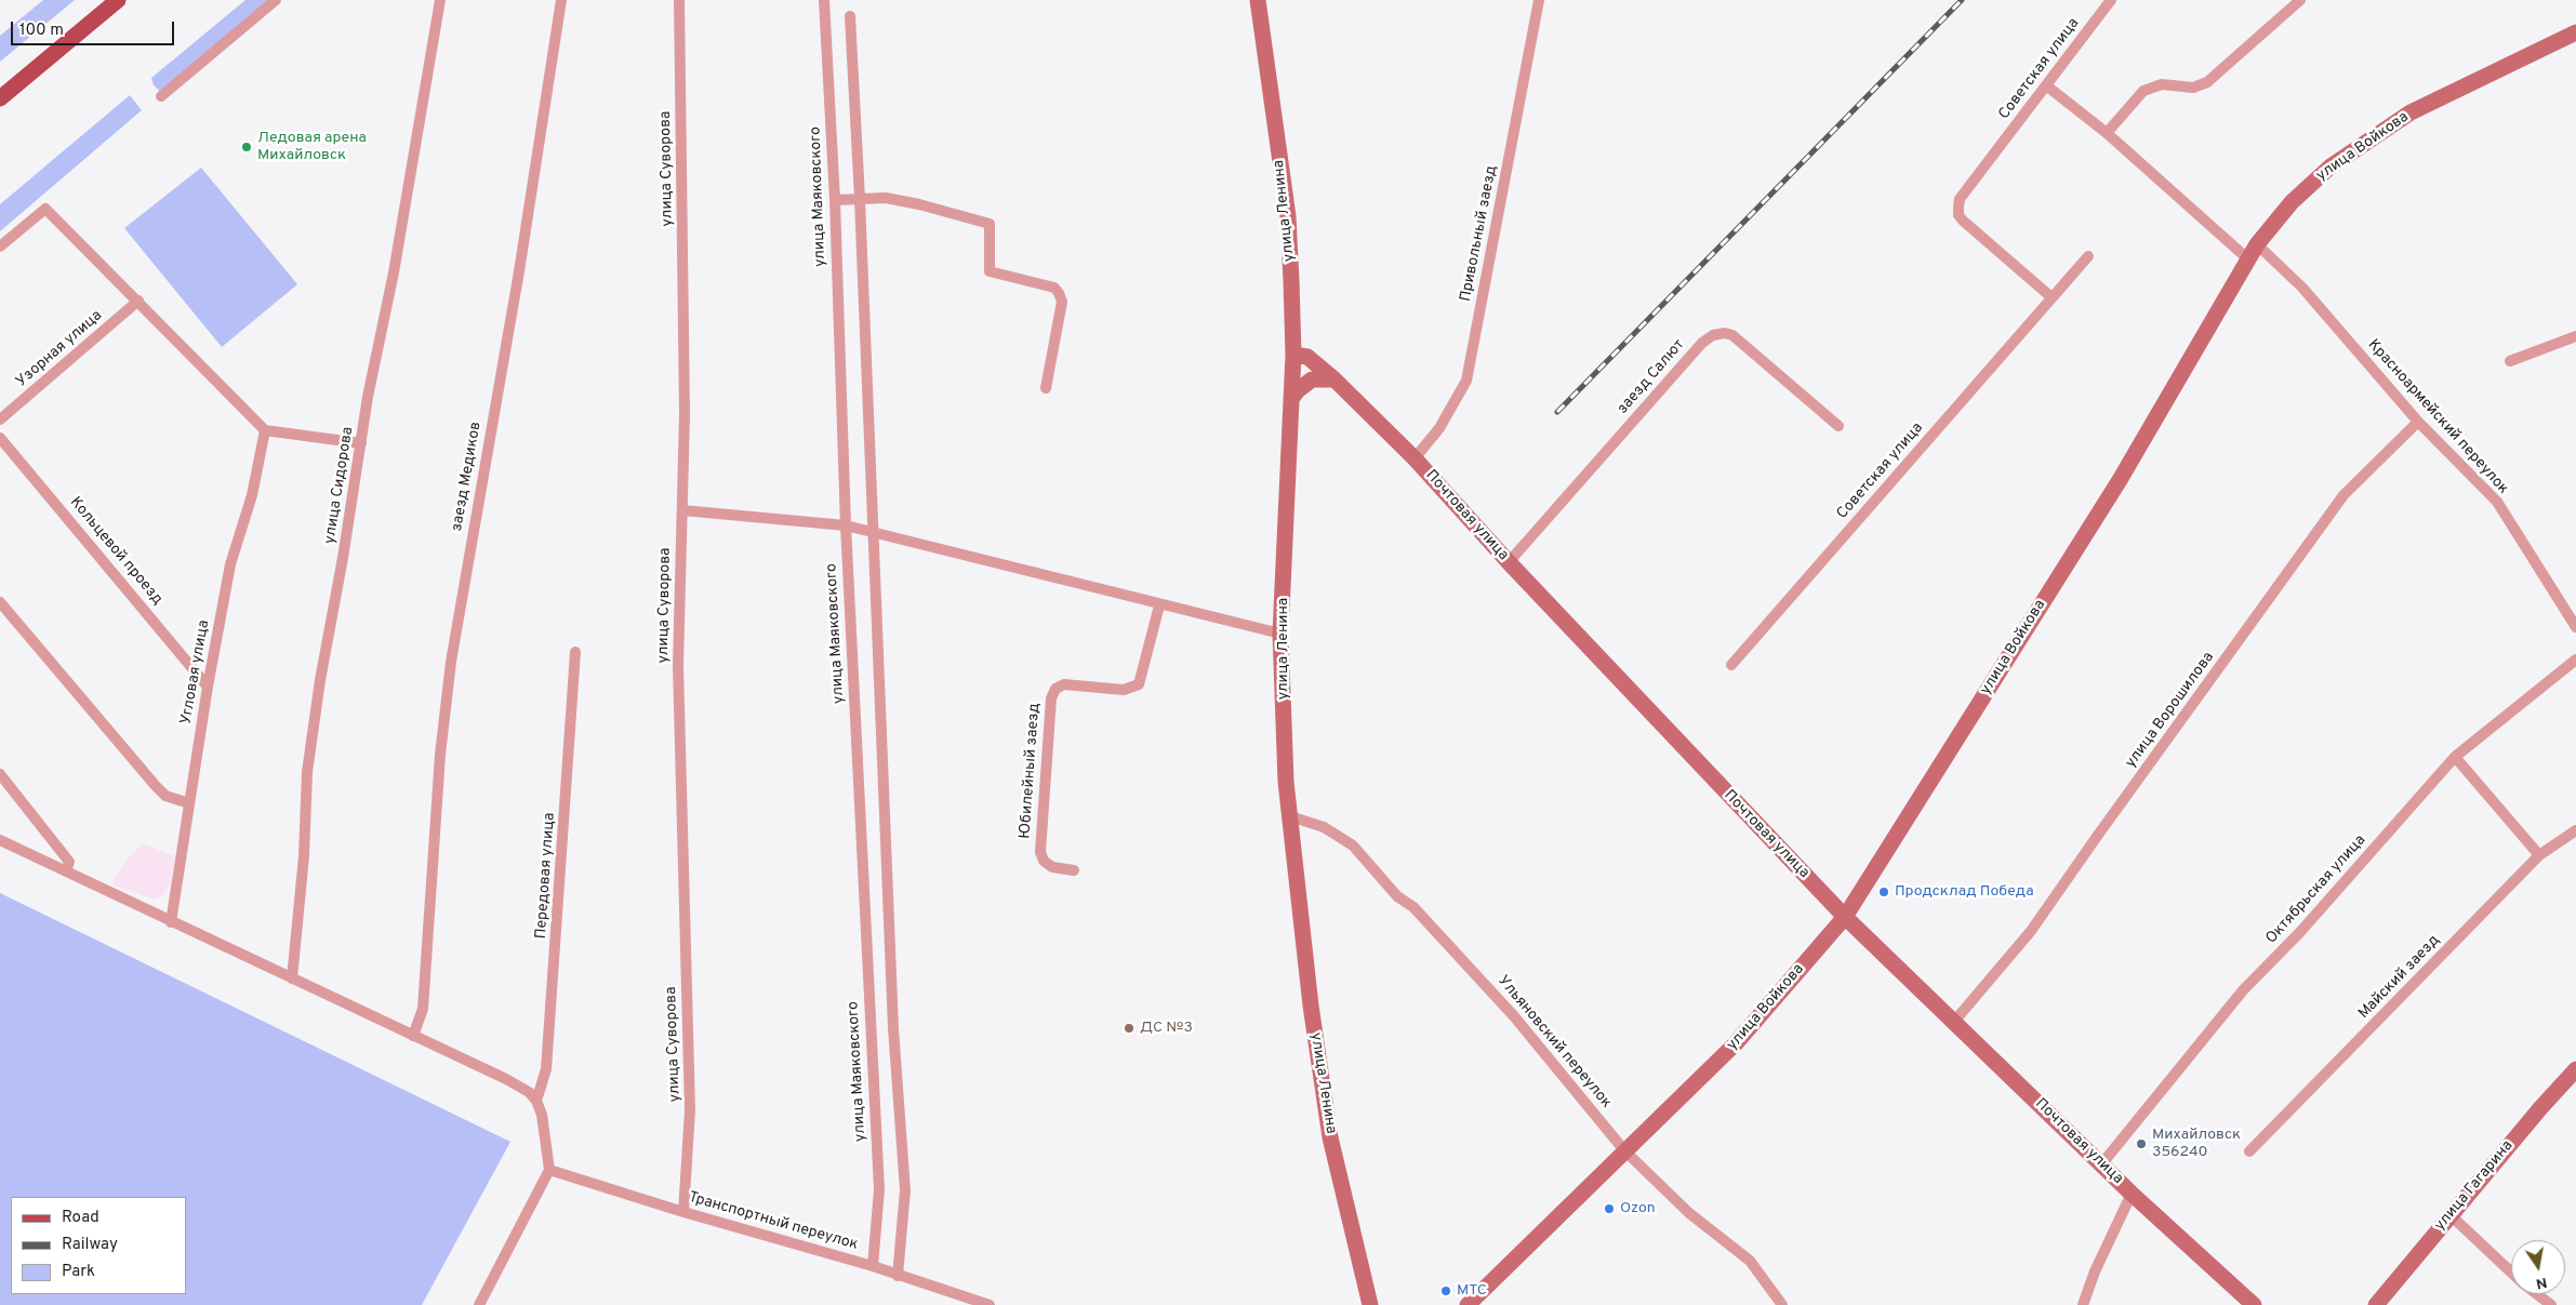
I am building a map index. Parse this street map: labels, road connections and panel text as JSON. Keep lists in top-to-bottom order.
{
  "streets": {
    "main road": [
      "улица Войкова",
      "улица Ленина",
      "Почтовая улица",
      "улица Гагарина"
    ],
    "street": [
      "Советская улица",
      "улица Суворова",
      "улица Маяковского",
      "Привольный заезд",
      "Узорная улица",
      "заезд Салют",
      "Красноармейский переулок",
      "заезд Медиков",
      "улица Сидорова",
      "Кольцевой проезд",
      "Угловая улица",
      "улица Ворошилова",
      "Юбилейный заезд",
      "Передовая улица",
      "Октябрьская улица",
      "Майский заезд",
      "Ульяновский переулок",
      "Транспортный переулок"
    ]
  },
  "crossings": [
    ["улица Войкова", "Красноармейский переулок"],
    ["улица Войкова", "Почтовая улица"],
    ["улица Войкова", "Ульяновский переулок"],
    ["улица Суворова", "Транспортный переулок"],
    ["улица Маяковского", "Транспортный переулок"],
    ["улица Ленина", "Почтовая улица"],
    ["улица Ленина", "Ульяновский переулок"],
    ["Привольный заезд", "Почтовая улица"],
    ["заезд Салют", "Почтовая улица"],
    ["Красноармейский переулок", "улица Ворошилова"],
    ["Почтовая улица", "улица Ворошилова"],
    ["Почтовая улица", "Октябрьская улица"],
    ["Кольцевой проезд", "Угловая улица"]
  ],
  "places": [
    "Ледовая арена Михайловск",
    "Продсклад Победа",
    "ДС №3",
    "Михайловск 356240",
    "Ozon",
    "МТС"
  ],
  "legend": ["Road", "Railway", "Park"],
  "scale_bar": "100 m",
  "north": "bottom"
}
